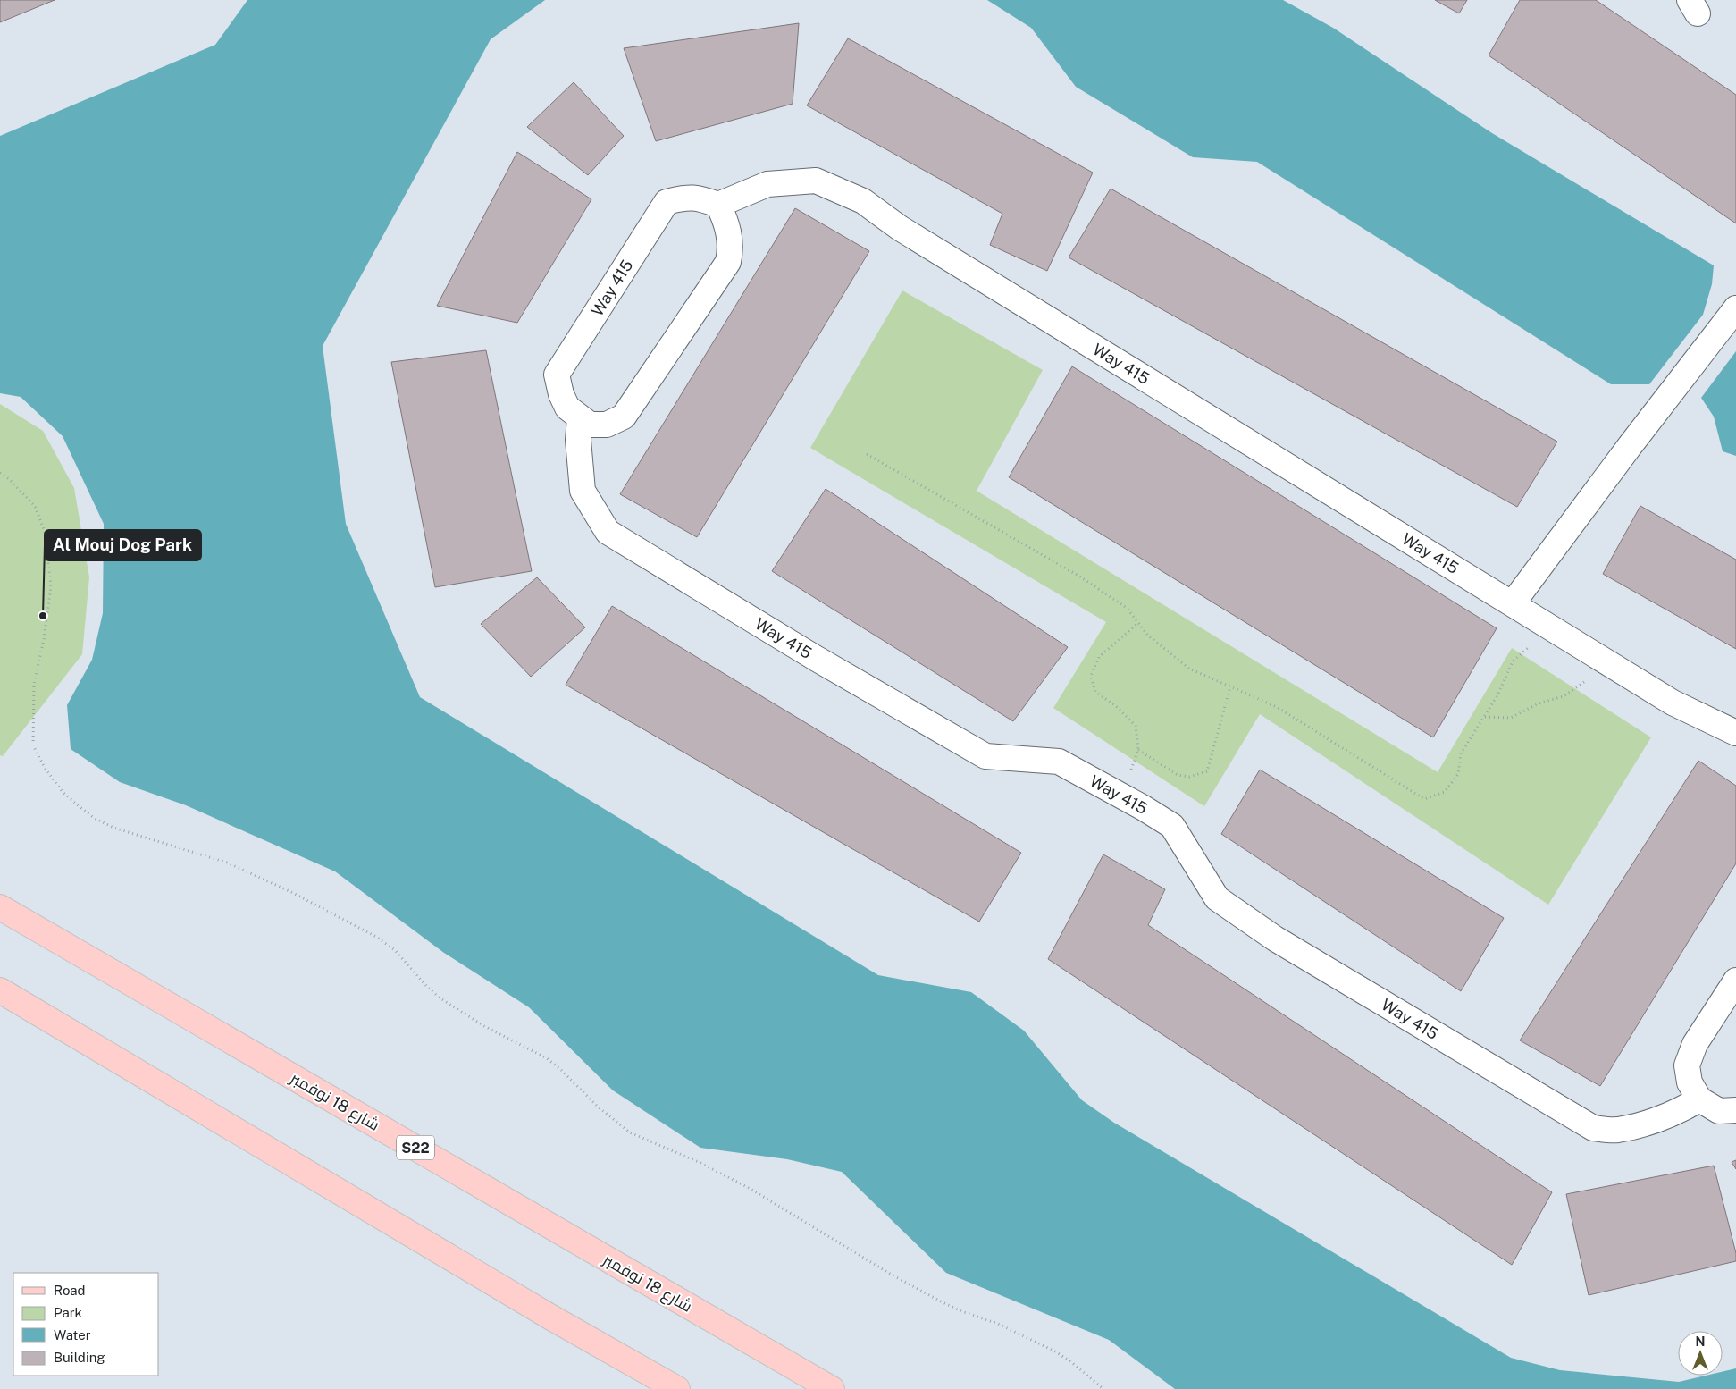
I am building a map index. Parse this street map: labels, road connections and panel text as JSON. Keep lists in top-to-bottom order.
{
  "streets": {
    "main road": ["شارع 18 نوفمبر", "S22"],
    "street": ["Way 415"]
  },
  "places": ["Al Mouj Dog Park"],
  "legend": [
    "Road",
    "Park",
    "Water",
    "Building"
  ],
  "north": "top"
}
